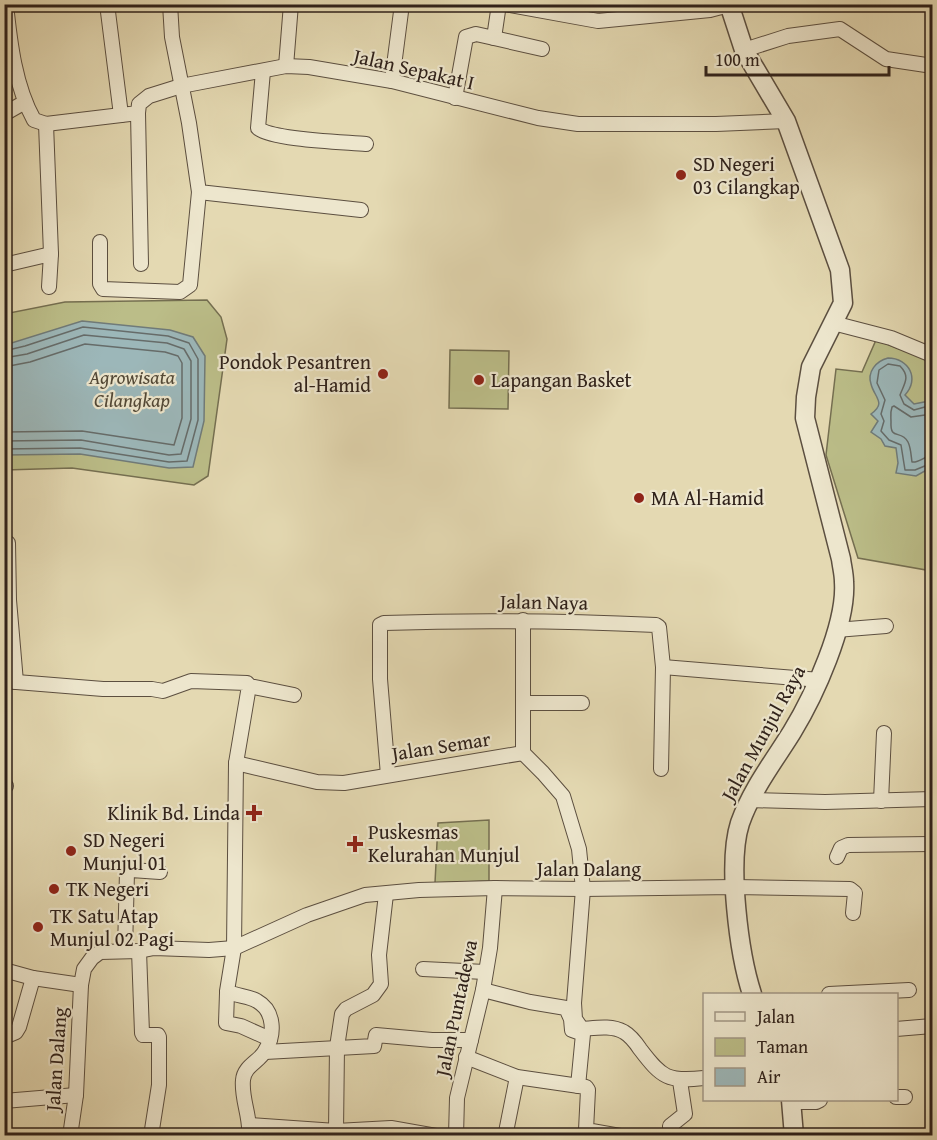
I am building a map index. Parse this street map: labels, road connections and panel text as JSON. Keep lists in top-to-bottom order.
{
  "streets": {
    "street": [
      "Jalan Sepakat I",
      "Jalan Naya",
      "Jalan Munjul Raya",
      "Jalan Semar",
      "Jalan Dalang",
      "Jalan Puntadewa"
    ]
  },
  "crossings": [
    ["Jalan Sepakat I", "Jalan Munjul Raya"],
    ["Jalan Naya", "Jalan Semar"],
    ["Jalan Munjul Raya", "Jalan Dalang"],
    ["Jalan Dalang", "Jalan Puntadewa"]
  ],
  "parks": ["Agrowisata Cilangkap"],
  "places": {
    "other": [
      "SD Negeri 03 Cilangkap",
      "Pondok Pesantren al-Hamid",
      "Lapangan Basket",
      "MA Al-Hamid",
      "SD Negeri Munjul 01",
      "TK Negeri",
      "TK Satu Atap Munjul 02 Pagi"
    ],
    "health": ["Klinik Bd. Linda", "Puskesmas Kelurahan Munjul"]
  },
  "legend": ["Jalan", "Taman", "Air"],
  "scale_bar": "100 m"
}
